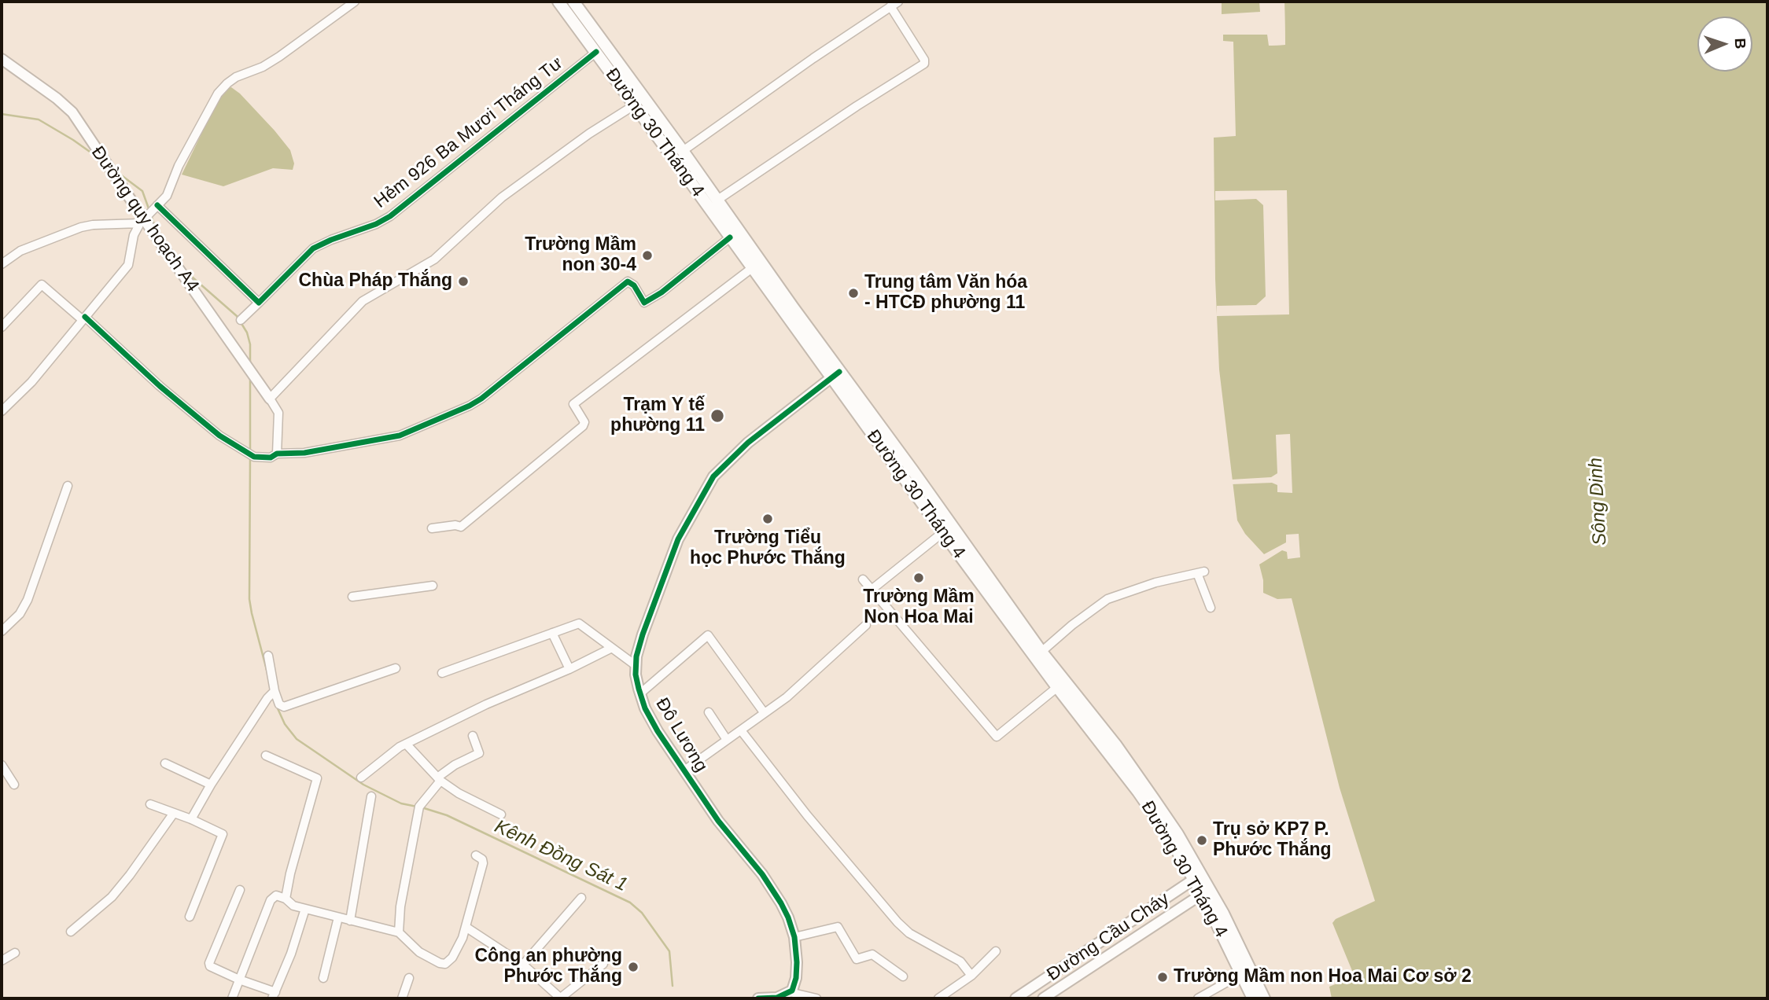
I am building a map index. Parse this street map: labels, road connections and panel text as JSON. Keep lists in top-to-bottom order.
{
  "streets": {
    "main road": ["Đường 30 Tháng 4"],
    "street": [
      "Hẻm 926 Ba Mươi Tháng Tư",
      "Đường quy hoạch A4",
      "Đô Lương",
      "Đường Cầu Cháy"
    ]
  },
  "crossings": [
    ["Hẻm 926 Ba Mươi Tháng Tư", "Đường 30 Tháng 4"],
    ["Đường 30 Tháng 4", "Đô Lương"],
    ["Đường 30 Tháng 4", "Đường Cầu Cháy"]
  ],
  "water": ["Sông Dinh", "Kênh Đồng Sát 1"],
  "places": [
    "Trường Mầm non 30-4",
    "Chùa Pháp Thắng",
    "Trung tâm Văn hóa - HTCĐ phường 11",
    "Trạm Y tế phường 11",
    "Trường Tiểu học Phước Thắng",
    "Trường Mầm Non Hoa Mai",
    "Trụ sở KP7 P. Phước Thắng",
    "Công an phường Phước Thắng",
    "Trường Mầm non Hoa Mai Cơ sở 2"
  ],
  "north": "right"
}
